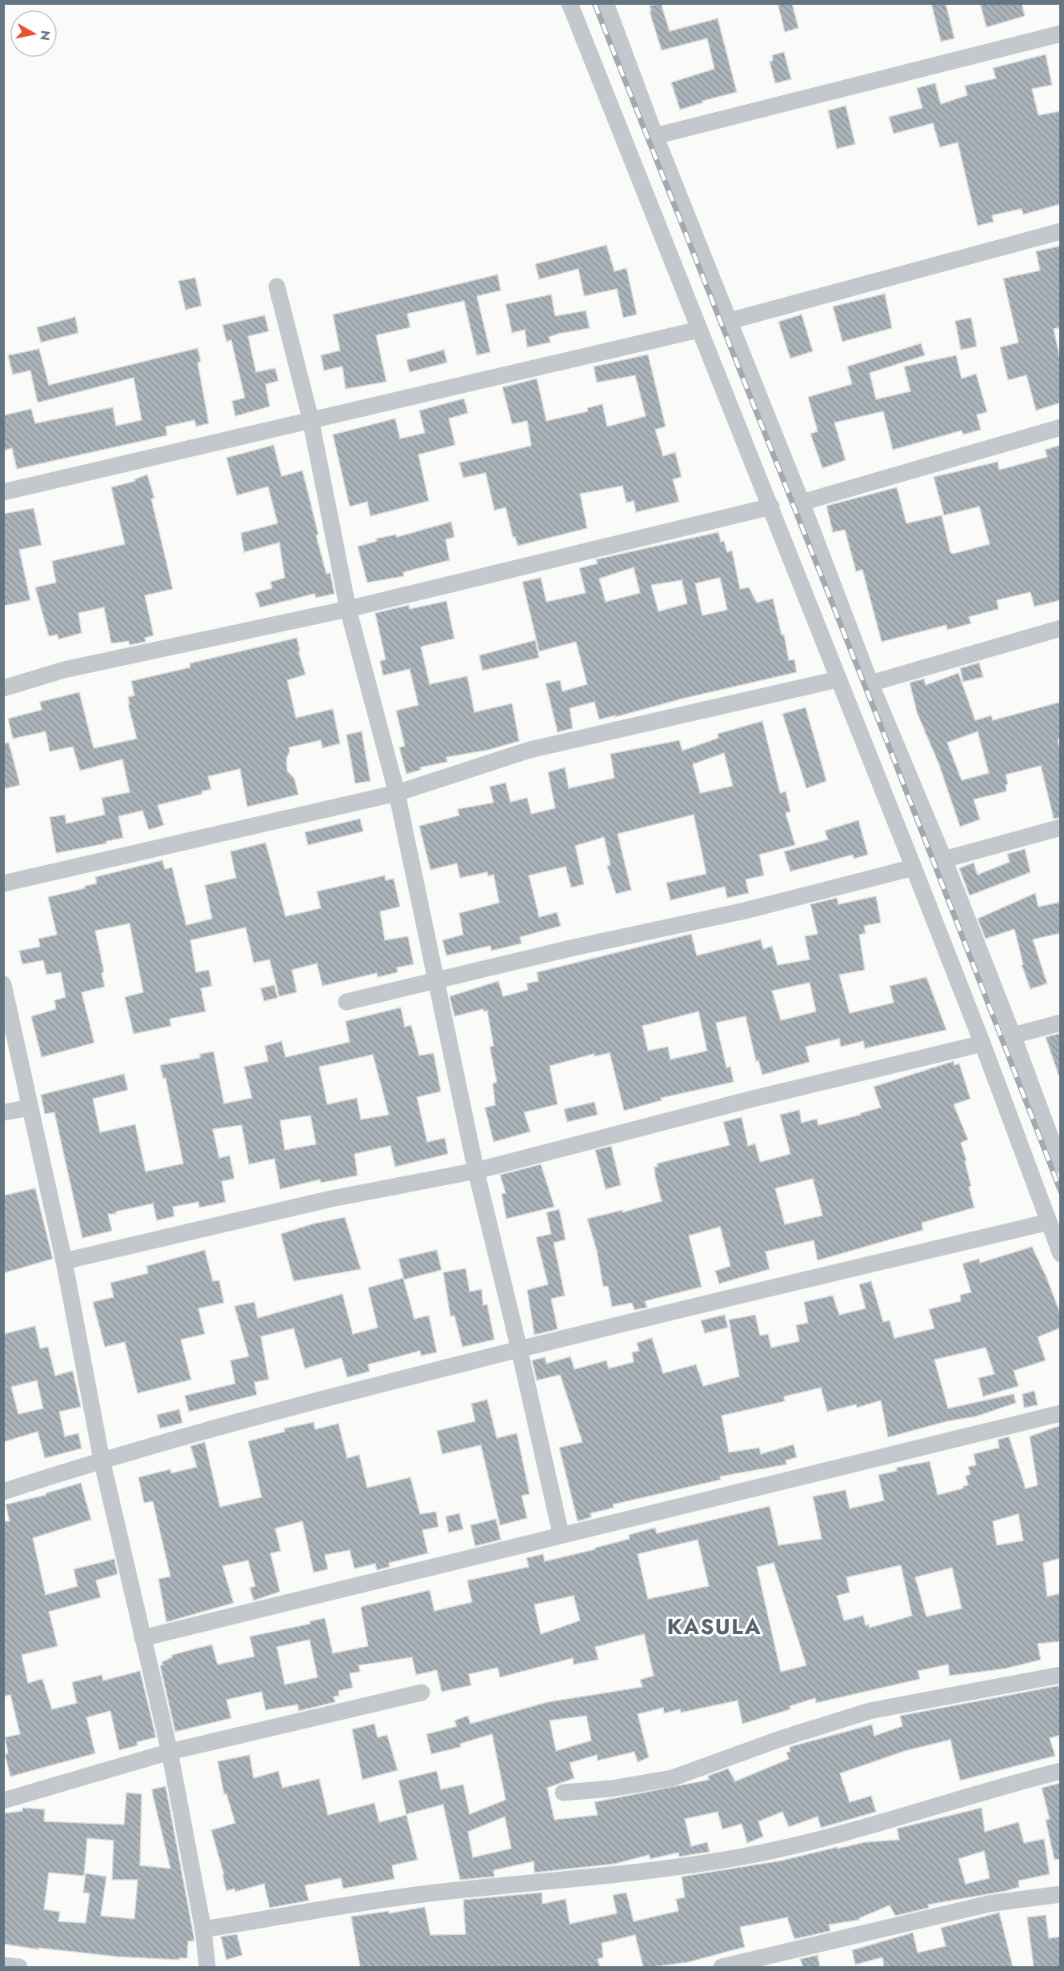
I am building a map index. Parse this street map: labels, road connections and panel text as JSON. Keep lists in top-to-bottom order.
{
  "districts": ["KASULA"],
  "north": "right"
}
